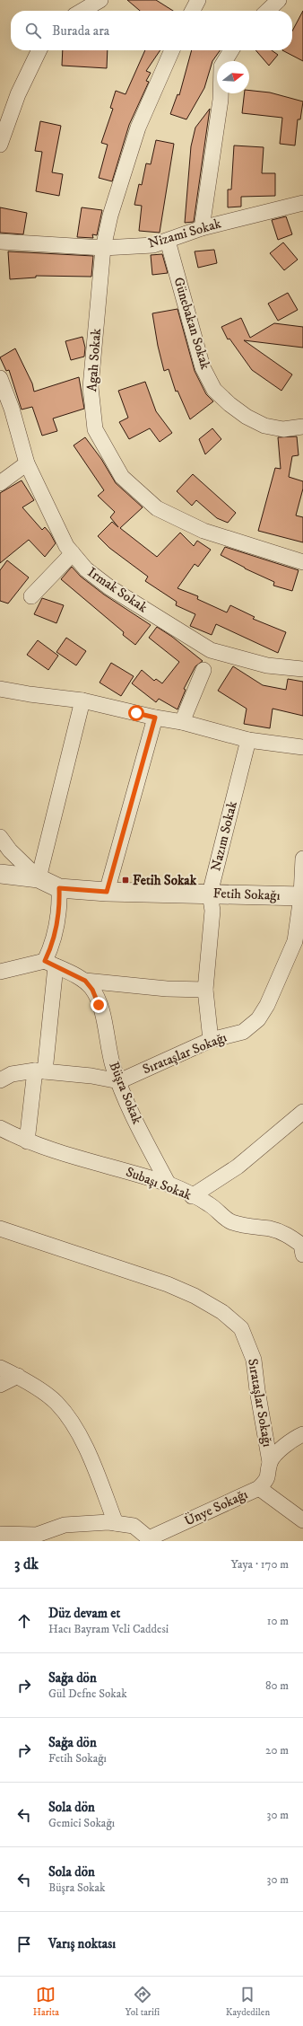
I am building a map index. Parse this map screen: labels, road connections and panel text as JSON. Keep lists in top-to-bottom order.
{
  "streets": {
    "street": [
      "Nizami Sokak",
      "Günebakan Sokak",
      "Agah Sokak",
      "Irmak Sokak",
      "Nazım Sokak",
      "Fetih Sokağı",
      "Sırataşlar Sokağı",
      "Büşra Sokak",
      "Subaşı Sokak",
      "Ünye Sokağı"
    ]
  },
  "crossings": [
    ["Nizami Sokak", "Günebakan Sokak"],
    ["Nizami Sokak", "Agah Sokak"],
    ["Nazım Sokak", "Fetih Sokağı"],
    ["Nazım Sokak", "Sırataşlar Sokağı"],
    ["Fetih Sokağı", "Sırataşlar Sokağı"],
    ["Sırataşlar Sokağı", "Büşra Sokak"],
    ["Sırataşlar Sokağı", "Ünye Sokağı"],
    ["Büşra Sokak", "Subaşı Sokak"]
  ],
  "places": {
    "transit": ["Fetih Sokak"]
  },
  "north": "right",
  "page": {
    "search": "Burada ara",
    "heading": ["3 dk", "Yaya · 170 m"],
    "list": [
      ["Düz devam et", "Hacı Bayram Veli Caddesi", "10 m"],
      ["Sağa dön", "Gül Defne Sokak", "80 m"],
      ["Sağa dön", "Fetih Sokağı", "20 m"],
      ["Sola dön", "Gemici Sokağı", "30 m"],
      ["Sola dön", "Büşra Sokak", "30 m"],
      "Varış noktası"
    ],
    "nav": ["Harita", "Yol tarifi", "Kaydedilen"]
  }
}
